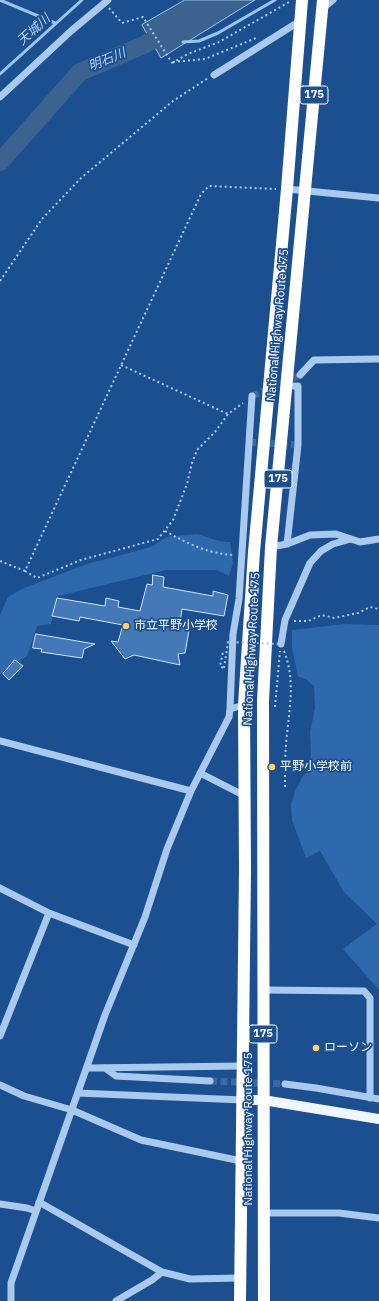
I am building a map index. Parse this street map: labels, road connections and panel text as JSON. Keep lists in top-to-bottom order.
{
  "streets": {
    "highway": ["175", "National Highway Route 175"]
  },
  "water": ["天城川", "明石川"],
  "places": ["市立平野小学校", "平野小学校前", "ローソン"]
}
